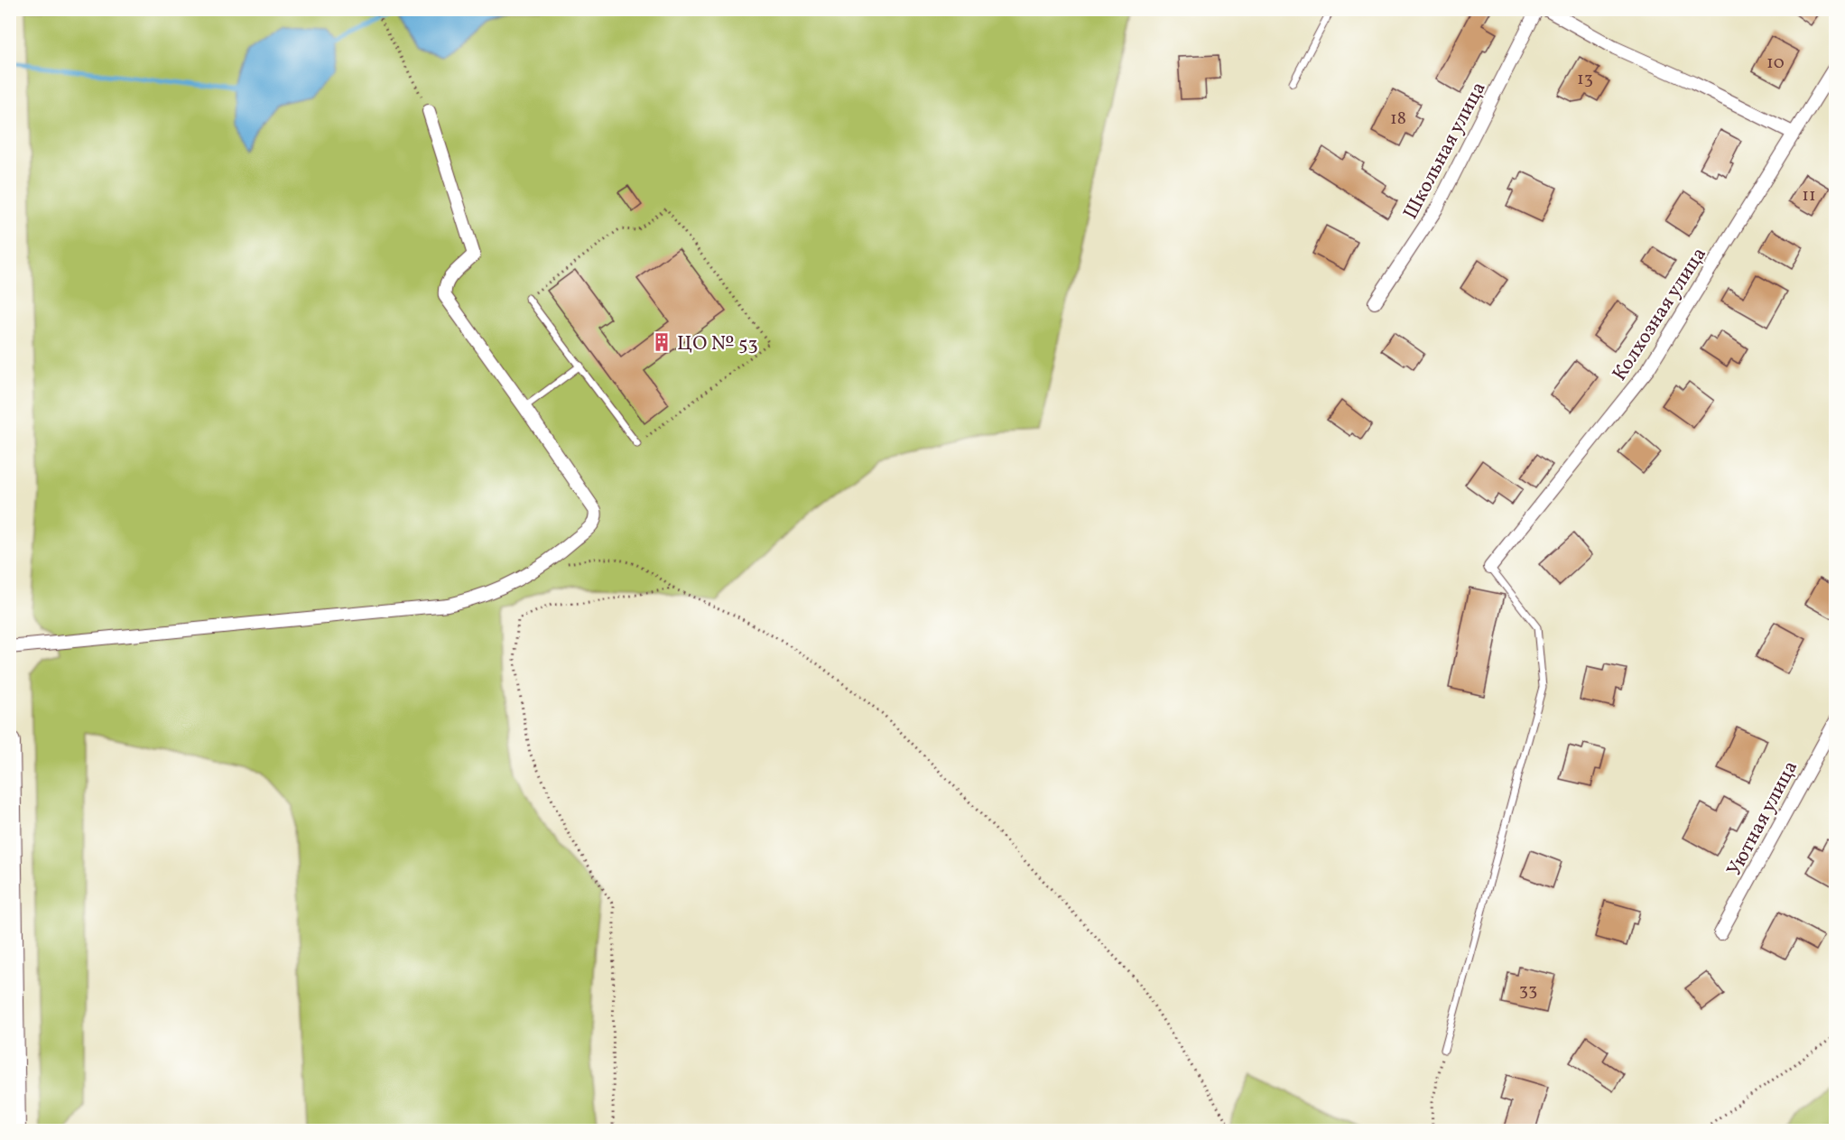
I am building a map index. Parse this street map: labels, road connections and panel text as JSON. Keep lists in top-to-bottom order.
{
  "streets": {
    "street": ["Школьная улица", "Колхозная улица", "Уютная улица"]
  },
  "places": {
    "building": ["ЦО № 53"]
  },
  "house_numbers": [
    "10",
    "13",
    "18",
    "11",
    "33"
  ]
}
